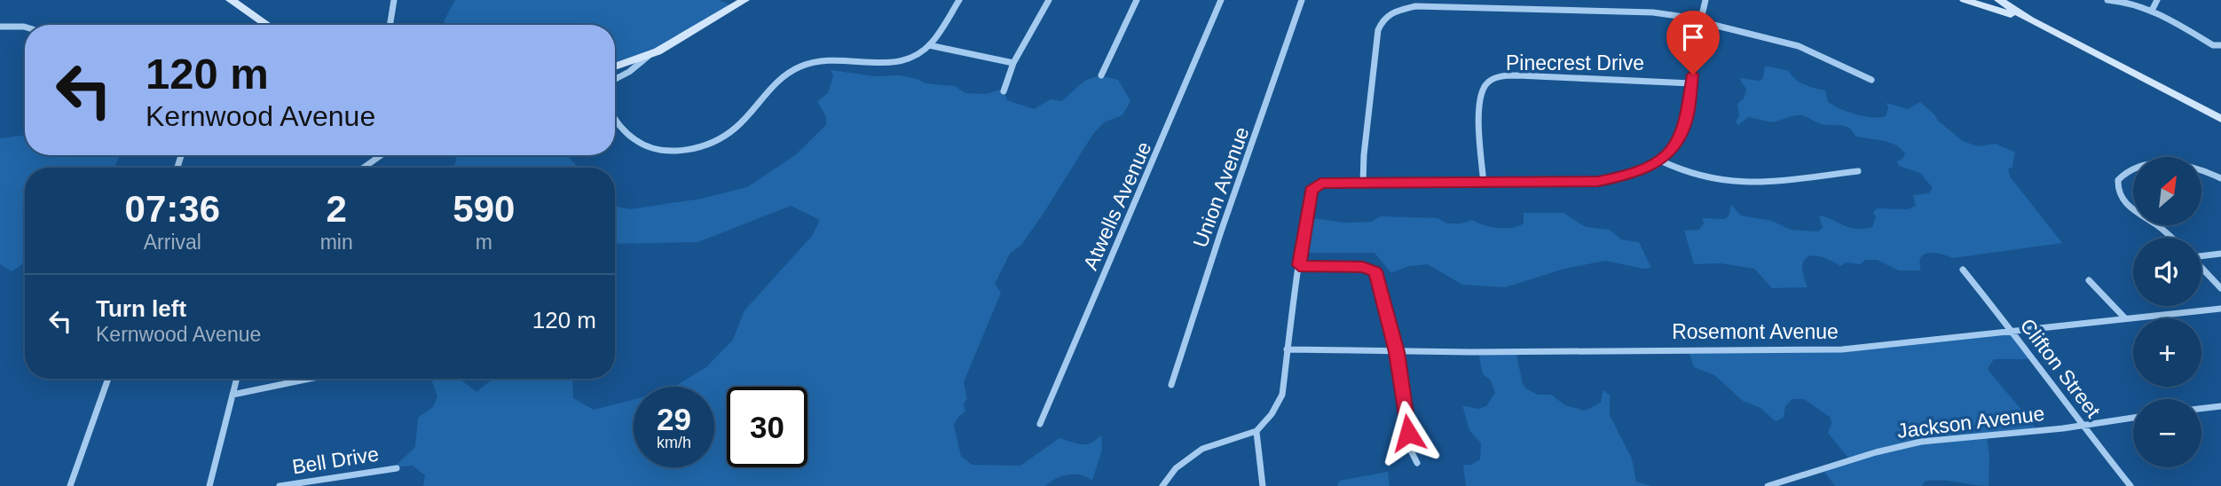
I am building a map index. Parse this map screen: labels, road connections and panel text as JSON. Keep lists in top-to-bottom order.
{
  "streets": {
    "street": [
      "Pinecrest Drive",
      "Union Avenue",
      "Atwells Avenue",
      "Rosemont Avenue",
      "Clifton Street",
      "Jackson Avenue",
      "Bell Drive"
    ]
  },
  "crossings": [
    ["Rosemont Avenue", "Clifton Street"],
    ["Clifton Street", "Jackson Avenue"]
  ],
  "north": "top right",
  "page": {
    "turn": ["120 m", "Kernwood Avenue"],
    "map_buttons": ["+", "−"],
    "eta": [
      "07:36",
      "Arrival",
      "2",
      "min",
      "590",
      "m"
    ],
    "list": [
      {
        "name": "Turn left",
        "note": "Kernwood Avenue",
        "value": "120 m"
      }
    ],
    "speed": "29 km/h",
    "limit": "30"
  }
}
